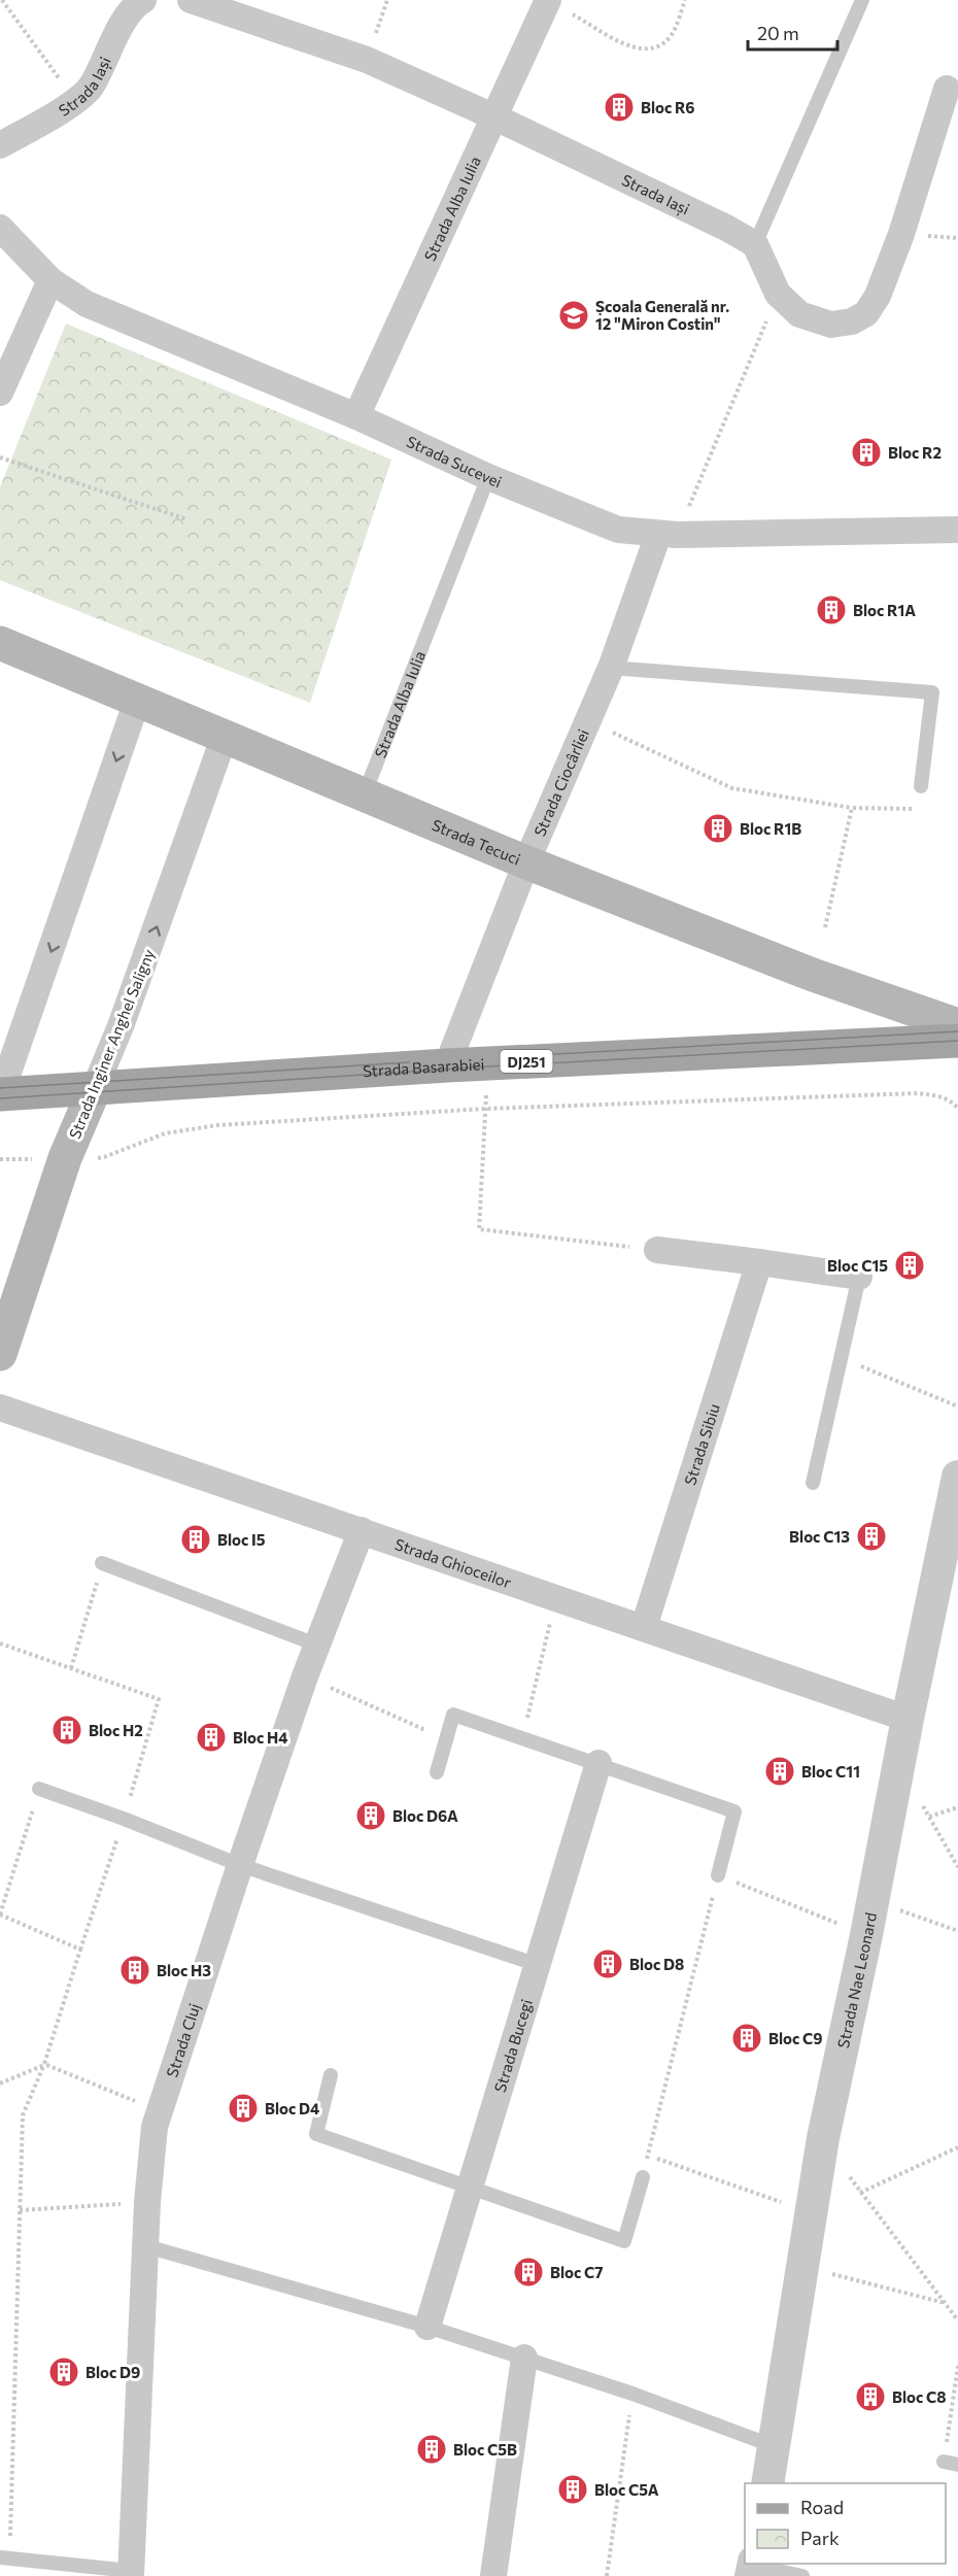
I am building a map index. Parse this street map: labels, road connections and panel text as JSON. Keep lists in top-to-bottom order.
{
  "streets": {
    "main road": [
      "Strada Tecuci",
      "Strada Inginer Anghel Saligny",
      "DJ251",
      "Strada Basarabiei"
    ],
    "street": [
      "Strada Iași",
      "Strada Alba Iulia",
      "Strada Sucevei",
      "Strada Ciocârliei",
      "Strada Sibiu",
      "Strada Ghioceilor",
      "Strada Nae Leonard",
      "Strada Cluj",
      "Strada Bucegi"
    ]
  },
  "crossings": [
    ["Strada Iași", "Strada Alba Iulia"],
    ["Strada Alba Iulia", "Strada Sucevei"],
    ["Strada Alba Iulia", "Strada Tecuci"],
    ["Strada Sucevei", "Strada Ciocârliei"],
    ["Strada Ciocârliei", "Strada Tecuci"],
    ["Strada Ciocârliei", "Strada Basarabiei"],
    ["Strada Tecuci", "Strada Inginer Anghel Saligny"],
    ["Strada Inginer Anghel Saligny", "Strada Basarabiei"],
    ["Strada Sibiu", "Strada Ghioceilor"],
    ["Strada Ghioceilor", "Strada Nae Leonard"],
    ["Strada Ghioceilor", "Strada Cluj"]
  ],
  "places": {
    "building": [
      "Bloc R6",
      "Bloc R2",
      "Bloc R1A",
      "Bloc R1B",
      "Bloc C15",
      "Bloc C13",
      "Bloc I5",
      "Bloc H2",
      "Bloc H4",
      "Bloc C11",
      "Bloc D6A",
      "Bloc D8",
      "Bloc H3",
      "Bloc C9",
      "Bloc D4",
      "Bloc C7",
      "Bloc D9",
      "Bloc C8",
      "Bloc C5B",
      "Bloc C5A"
    ],
    "school or university": ["Școala Generală nr. 12 \"Miron Costin\""]
  },
  "legend": ["Road", "Park"],
  "scale_bar": "20 m"
}
